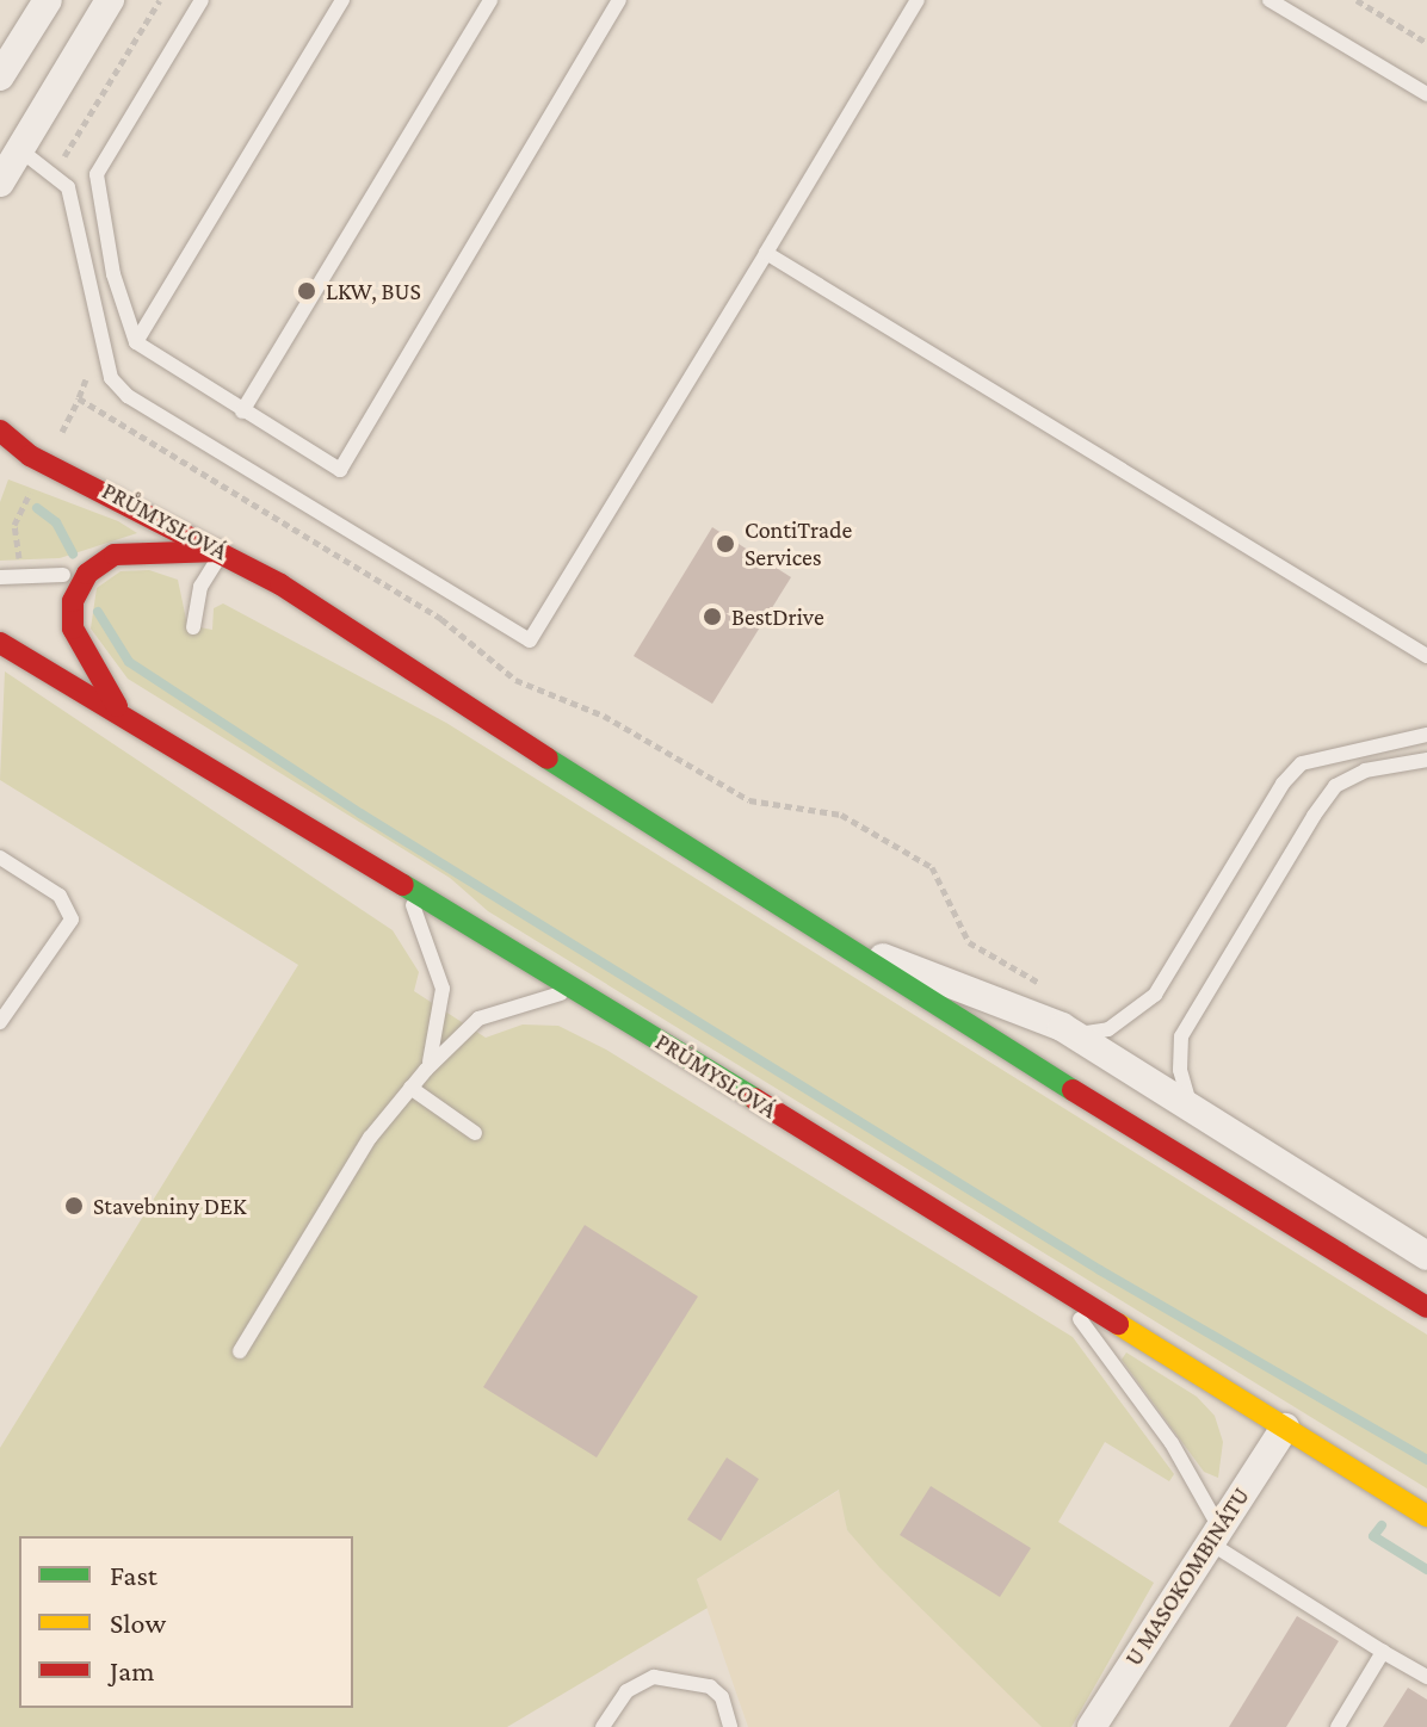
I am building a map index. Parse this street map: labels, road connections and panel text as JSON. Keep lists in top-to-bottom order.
{
  "streets": {
    "main road": ["PRŮMYSLOVÁ"],
    "street": ["U MASOKOMBINÁTU"]
  },
  "crossings": [
    ["PRŮMYSLOVÁ", "U MASOKOMBINÁTU"]
  ],
  "places": [
    "LKW, BUS",
    "ContiTrade Services",
    "BestDrive",
    "Stavebniny DEK"
  ],
  "legend": ["Fast", "Slow", "Jam"]
}
